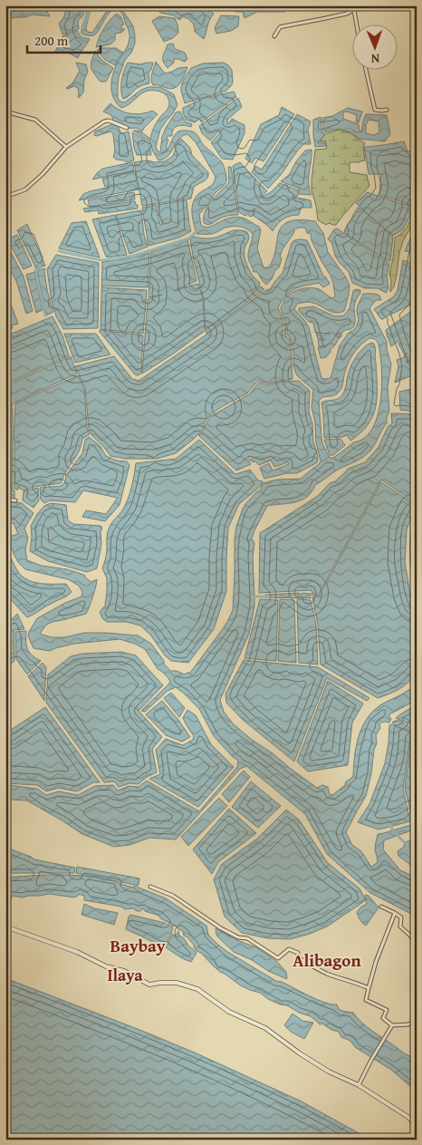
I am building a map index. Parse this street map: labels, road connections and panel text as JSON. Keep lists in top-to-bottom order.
{
  "districts": ["Baybay", "Alibagon", "Ilaya"],
  "scale_bar": "200 m",
  "north": "bottom"
}
